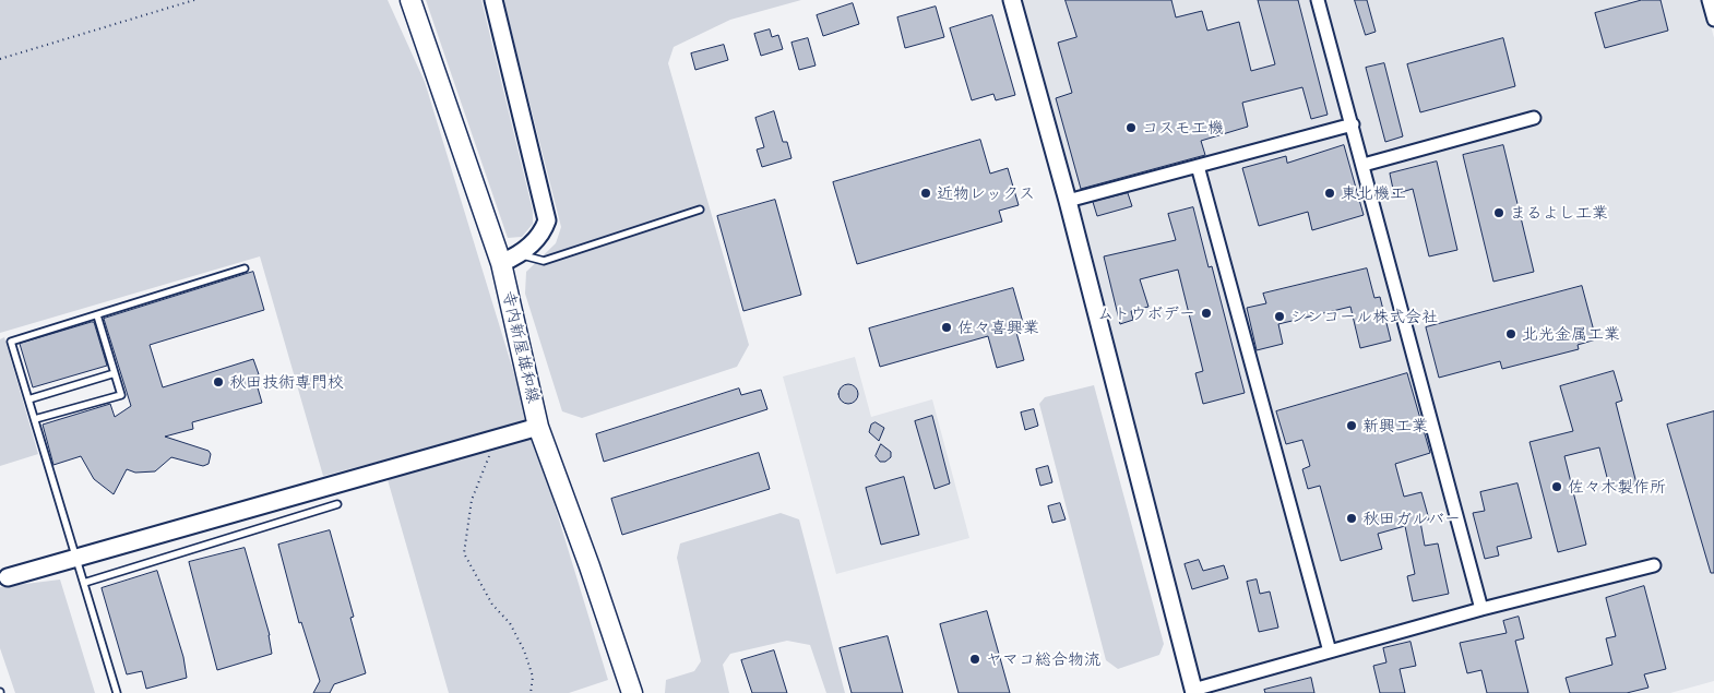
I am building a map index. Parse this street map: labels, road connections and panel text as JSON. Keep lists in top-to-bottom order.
{
  "streets": {
    "main road": ["寺内新屋雄和線"]
  },
  "places": [
    "コスモ工機",
    "近物レックス",
    "東北機工",
    "まるよし工業",
    "ムトウボデー",
    "シンコール株式会社",
    "佐々喜興業",
    "北光金属工業",
    "秋田技術専門校",
    "新興工業",
    "佐々木製作所",
    "秋田ガルバー",
    "ヤマコ総合物流"
  ]
}
